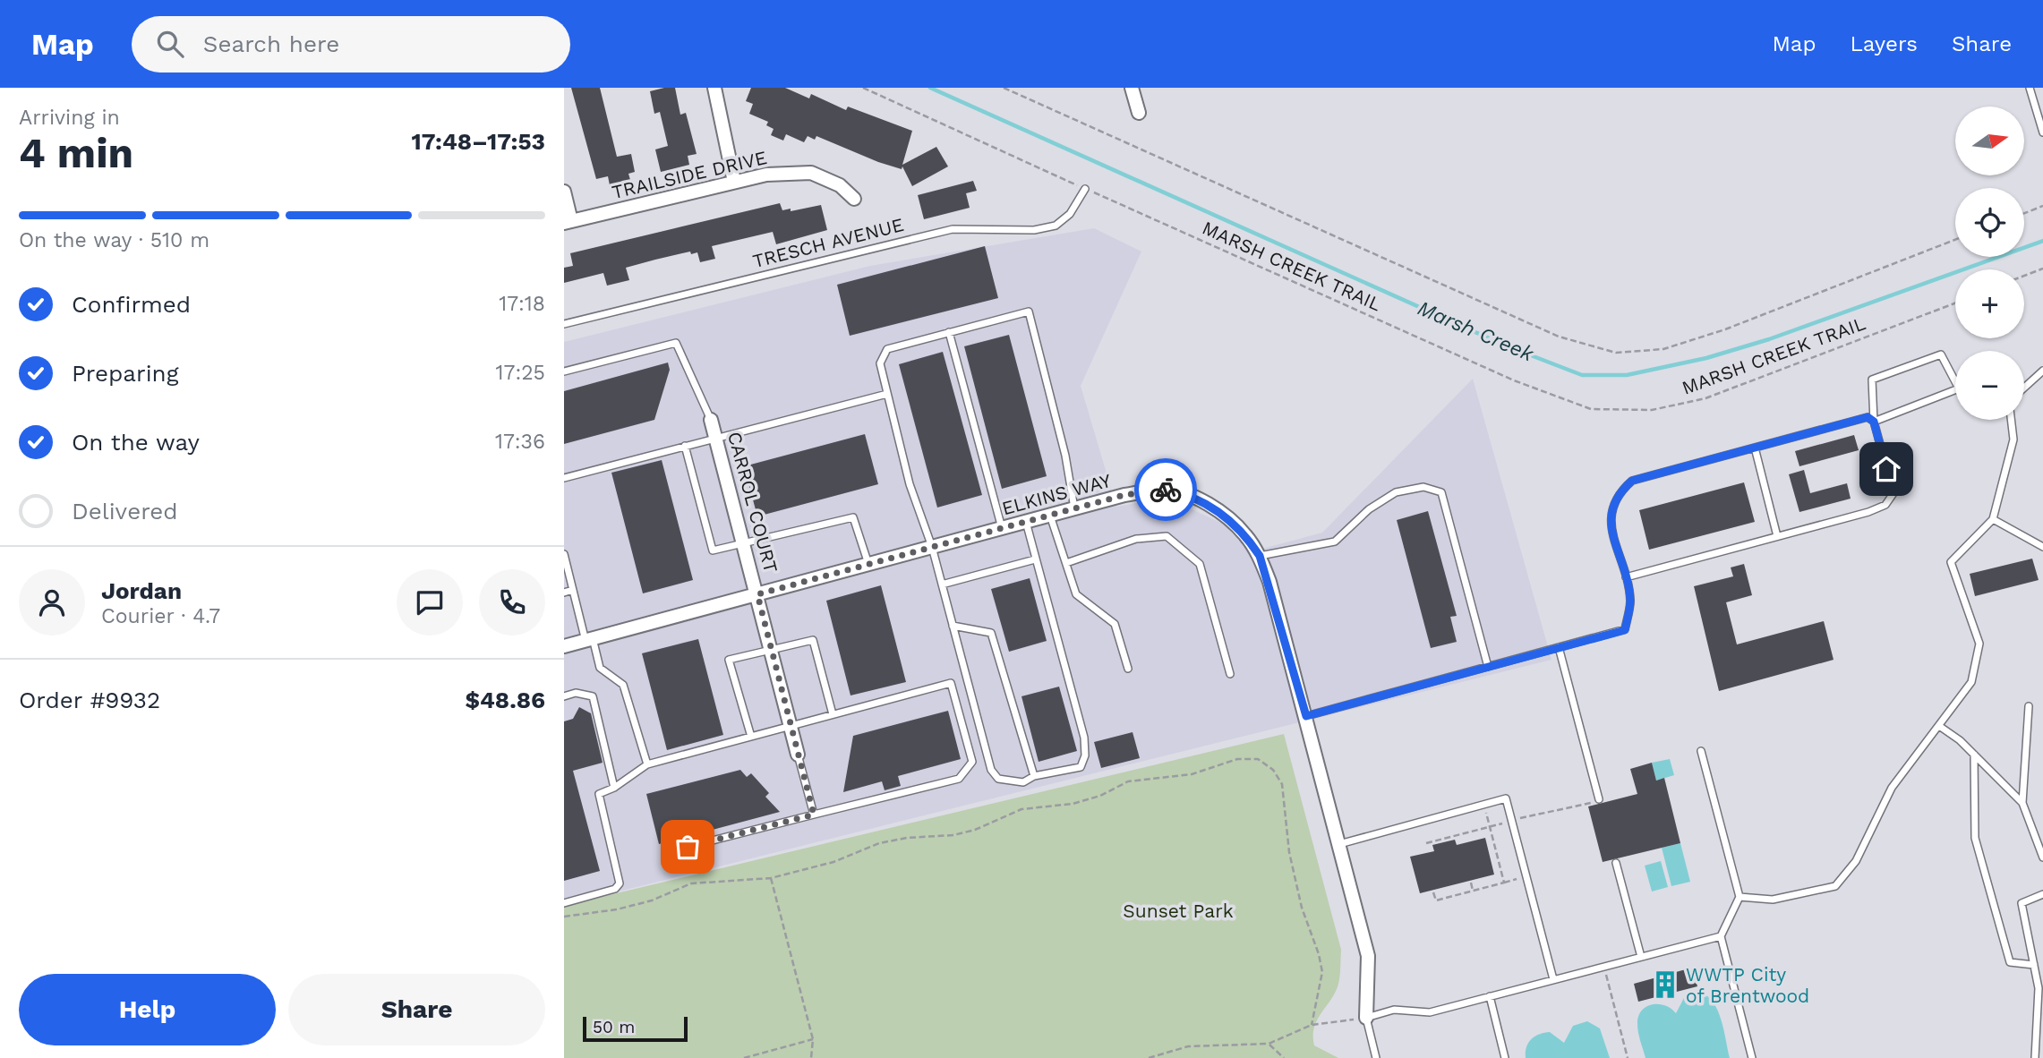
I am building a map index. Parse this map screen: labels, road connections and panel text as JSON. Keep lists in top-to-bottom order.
{
  "streets": {
    "street": ["TRAILSIDE DRIVE", "ELKINS WAY", "CARROL COURT"],
    "lane": ["TRESCH AVENUE"],
    "path": ["MARSH CREEK TRAIL"]
  },
  "crossings": [
    ["TRESCH AVENUE", "MARSH CREEK TRAIL"],
    ["ELKINS WAY", "CARROL COURT"]
  ],
  "water": ["Marsh Creek"],
  "parks": ["Sunset Park"],
  "places": {
    "building": ["WWTP City of Brentwood"]
  },
  "scale_bar": "50 m",
  "north": "right",
  "page": {
    "header": "Map",
    "search": "Search here",
    "nav": ["Map", "Layers", "Share"],
    "heading": ["4 min", "Arriving in", "17:48–17:53"],
    "panel": [
      "Jordan",
      "Courier · 4.7",
      "Order #9932",
      "$48.86"
    ],
    "map_buttons": ["+", "−"],
    "bar": "On the way · 510 m",
    "list": [
      ["Confirmed", "17:18"],
      ["Preparing", "17:25"],
      ["On the way", "17:36"],
      "Delivered"
    ],
    "buttons": ["Help", "Share"],
    "scale": "50 m"
  }
}
